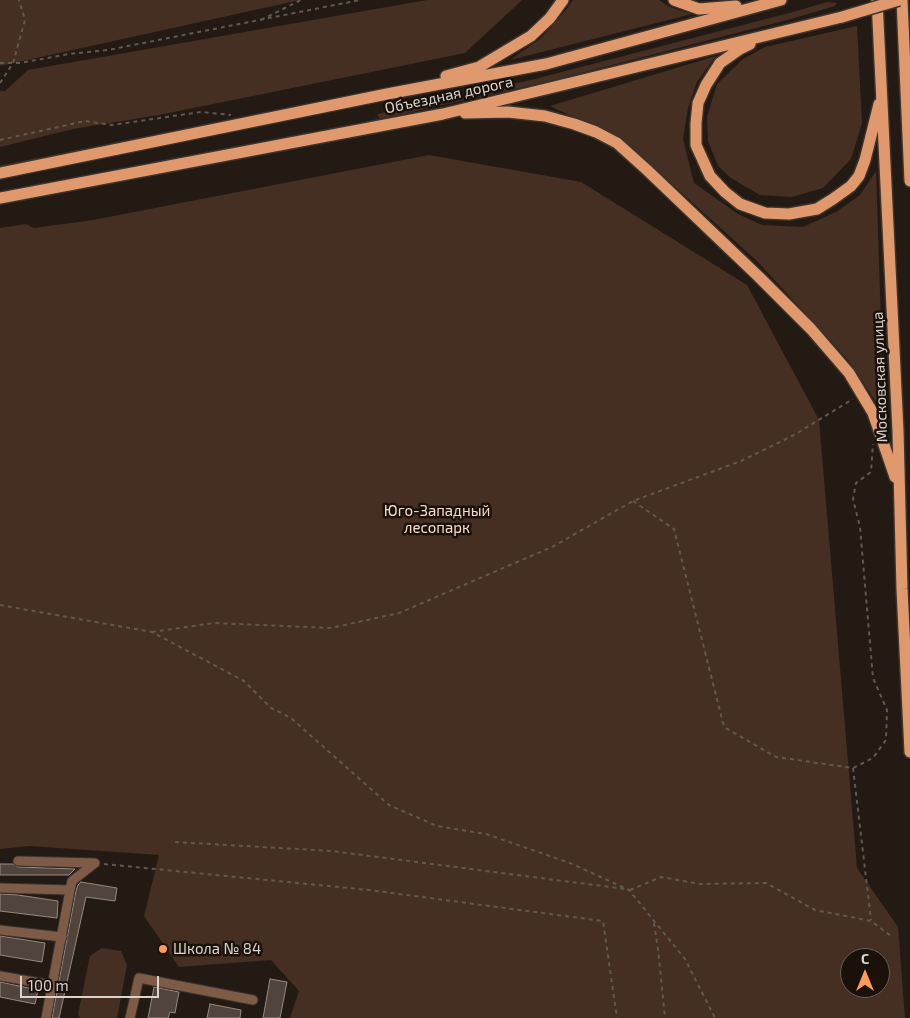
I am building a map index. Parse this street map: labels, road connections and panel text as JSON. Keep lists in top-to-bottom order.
{
  "streets": {
    "main road": ["Объездная дорога", "Московская улица"]
  },
  "parks": ["Юго-Западный лесопарк"],
  "places": ["Школа № 84"],
  "scale_bar": "100 m",
  "north": "top"
}
